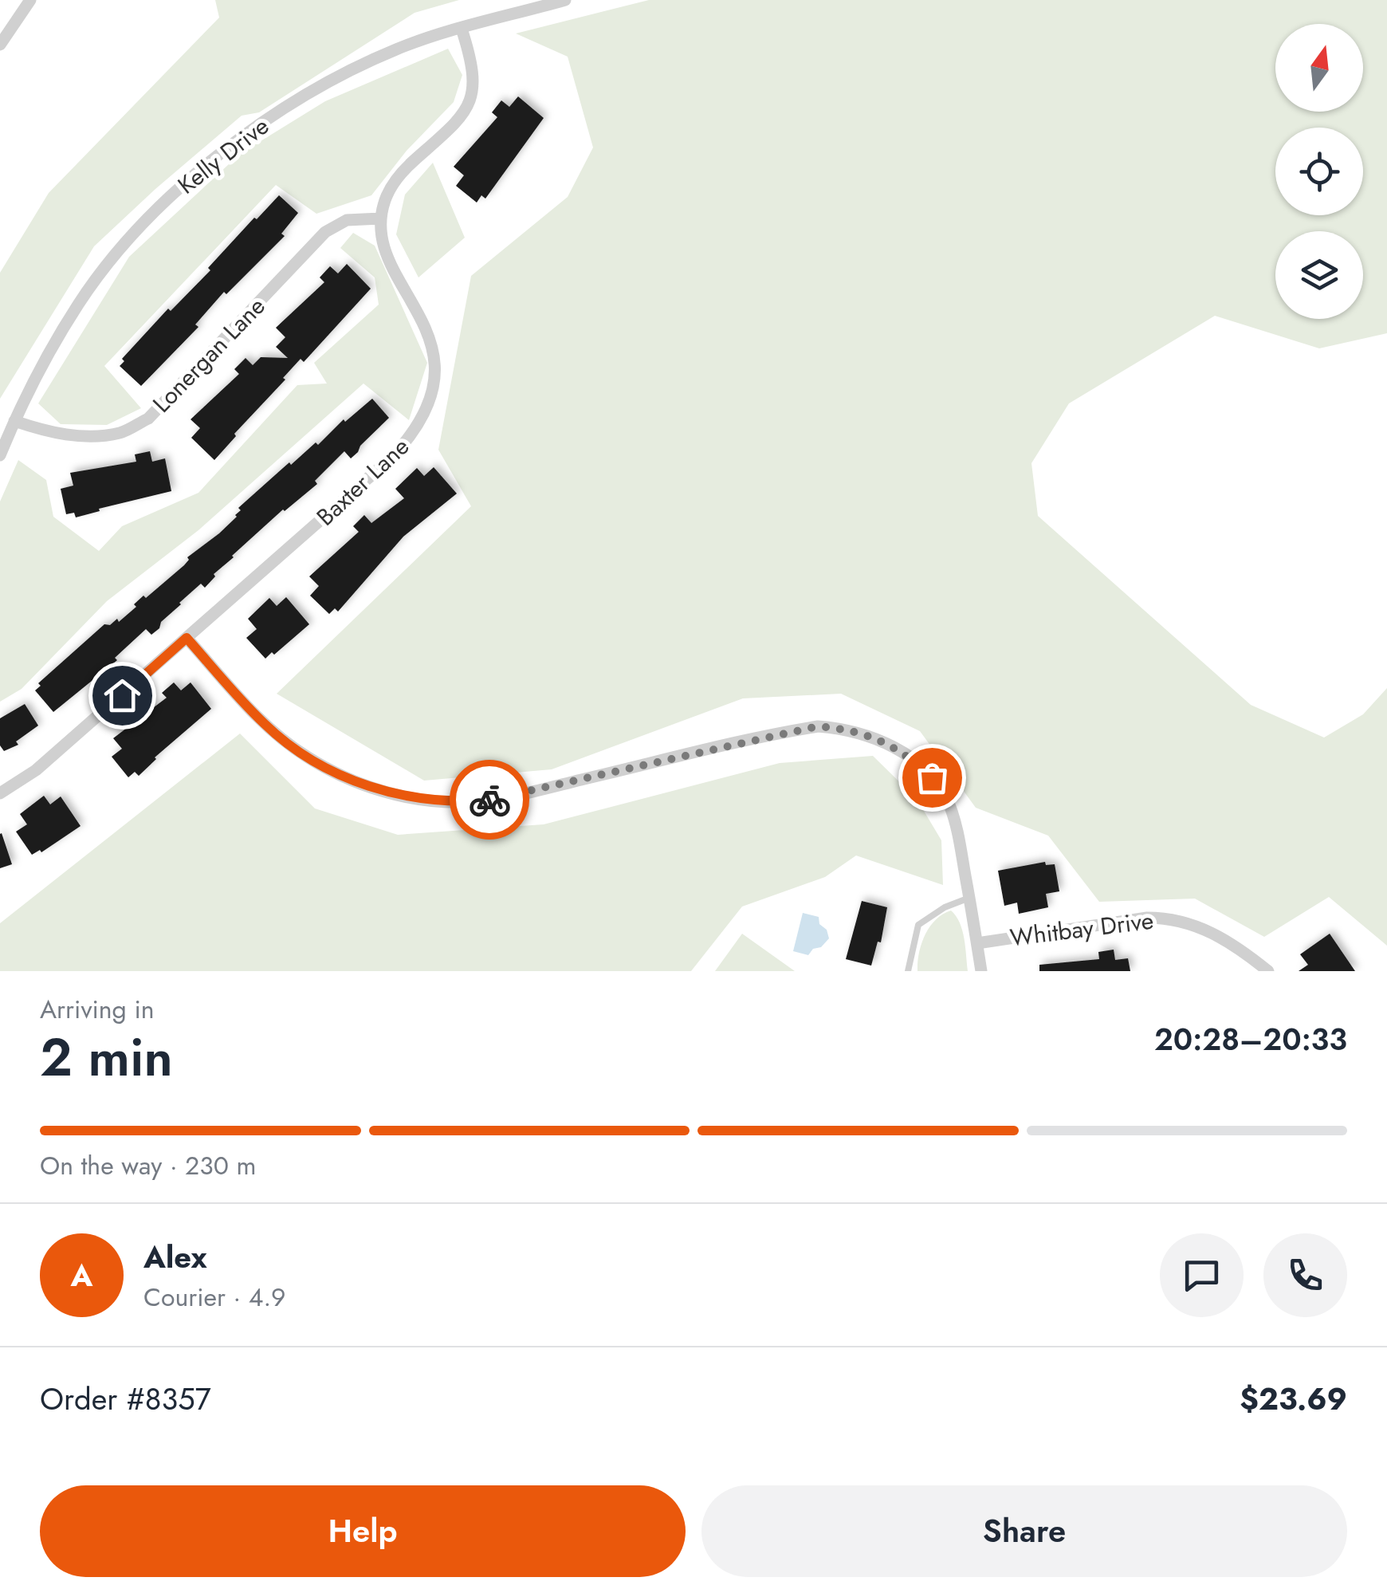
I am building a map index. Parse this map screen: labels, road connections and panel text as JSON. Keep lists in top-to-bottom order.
{
  "streets": {
    "street": [
      "Kelly Drive",
      "Lonergan Lane",
      "Baxter Lane",
      "Whitbay Drive"
    ]
  },
  "crossings": [
    ["Kelly Drive", "Lonergan Lane"],
    ["Lonergan Lane", "Baxter Lane"],
    ["Baxter Lane", "Whitbay Drive"]
  ],
  "north": "top",
  "page": {
    "heading": ["2 min", "Arriving in", "20:28–20:33"],
    "panel": [
      "Alex",
      "Courier · 4.9",
      "Order #8357",
      "$23.69"
    ],
    "bar": "On the way · 230 m",
    "round": "A",
    "buttons": ["Help", "Share"]
  }
}
